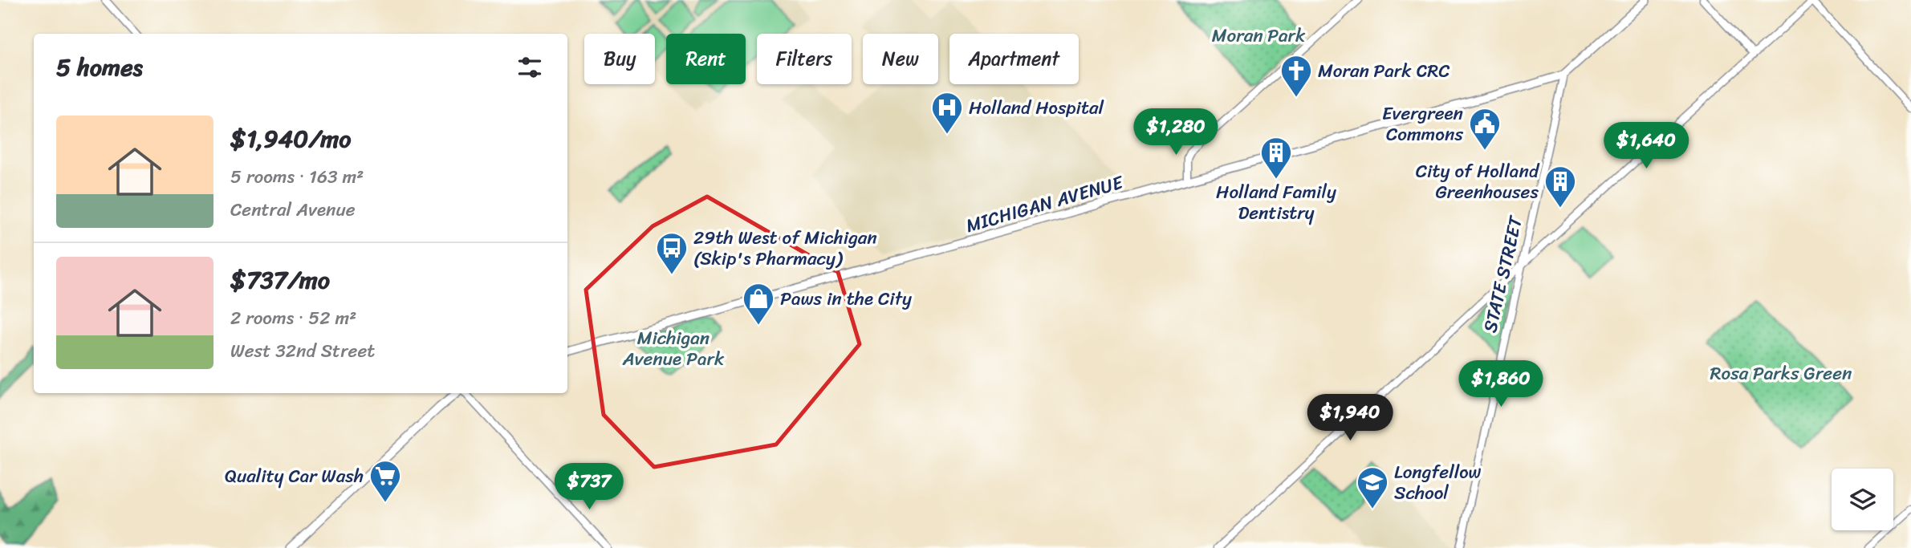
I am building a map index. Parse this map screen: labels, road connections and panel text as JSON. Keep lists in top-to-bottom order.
{
  "streets": {
    "main road": ["MICHIGAN AVENUE"],
    "street": ["STATE STREET"]
  },
  "crossings": [
    ["MICHIGAN AVENUE", "STATE STREET"]
  ],
  "parks": ["Moran Park", "Michigan Avenue Park", "Rosa Parks Green"],
  "places": {
    "church": ["Moran Park CRC"],
    "hospital": ["Holland Hospital"],
    "public building": ["Evergreen Commons"],
    "building": ["Holland Family Dentistry", "City of Holland Greenhouses"],
    "bus stop": ["29th West of Michigan (Skip's Pharmacy)"],
    "shop": ["Paws in the City"],
    "supermarket": ["Quality Car Wash"],
    "school or university": ["Longfellow School"]
  },
  "page": {
    "chip": [
      "Buy",
      "Rent",
      "Filters",
      "New",
      "Apartment"
    ],
    "heading": "5 homes",
    "list": [
      {
        "name": "$1,940/mo",
        "note": "5 rooms · 163 m² · Central Avenue"
      },
      {
        "name": "$737/mo",
        "note": "2 rooms · 52 m² · West 32nd Street"
      }
    ],
    "price": [
      "$1,280",
      "$1,640",
      "$1,860",
      "$1,940",
      "$737"
    ]
  }
}
